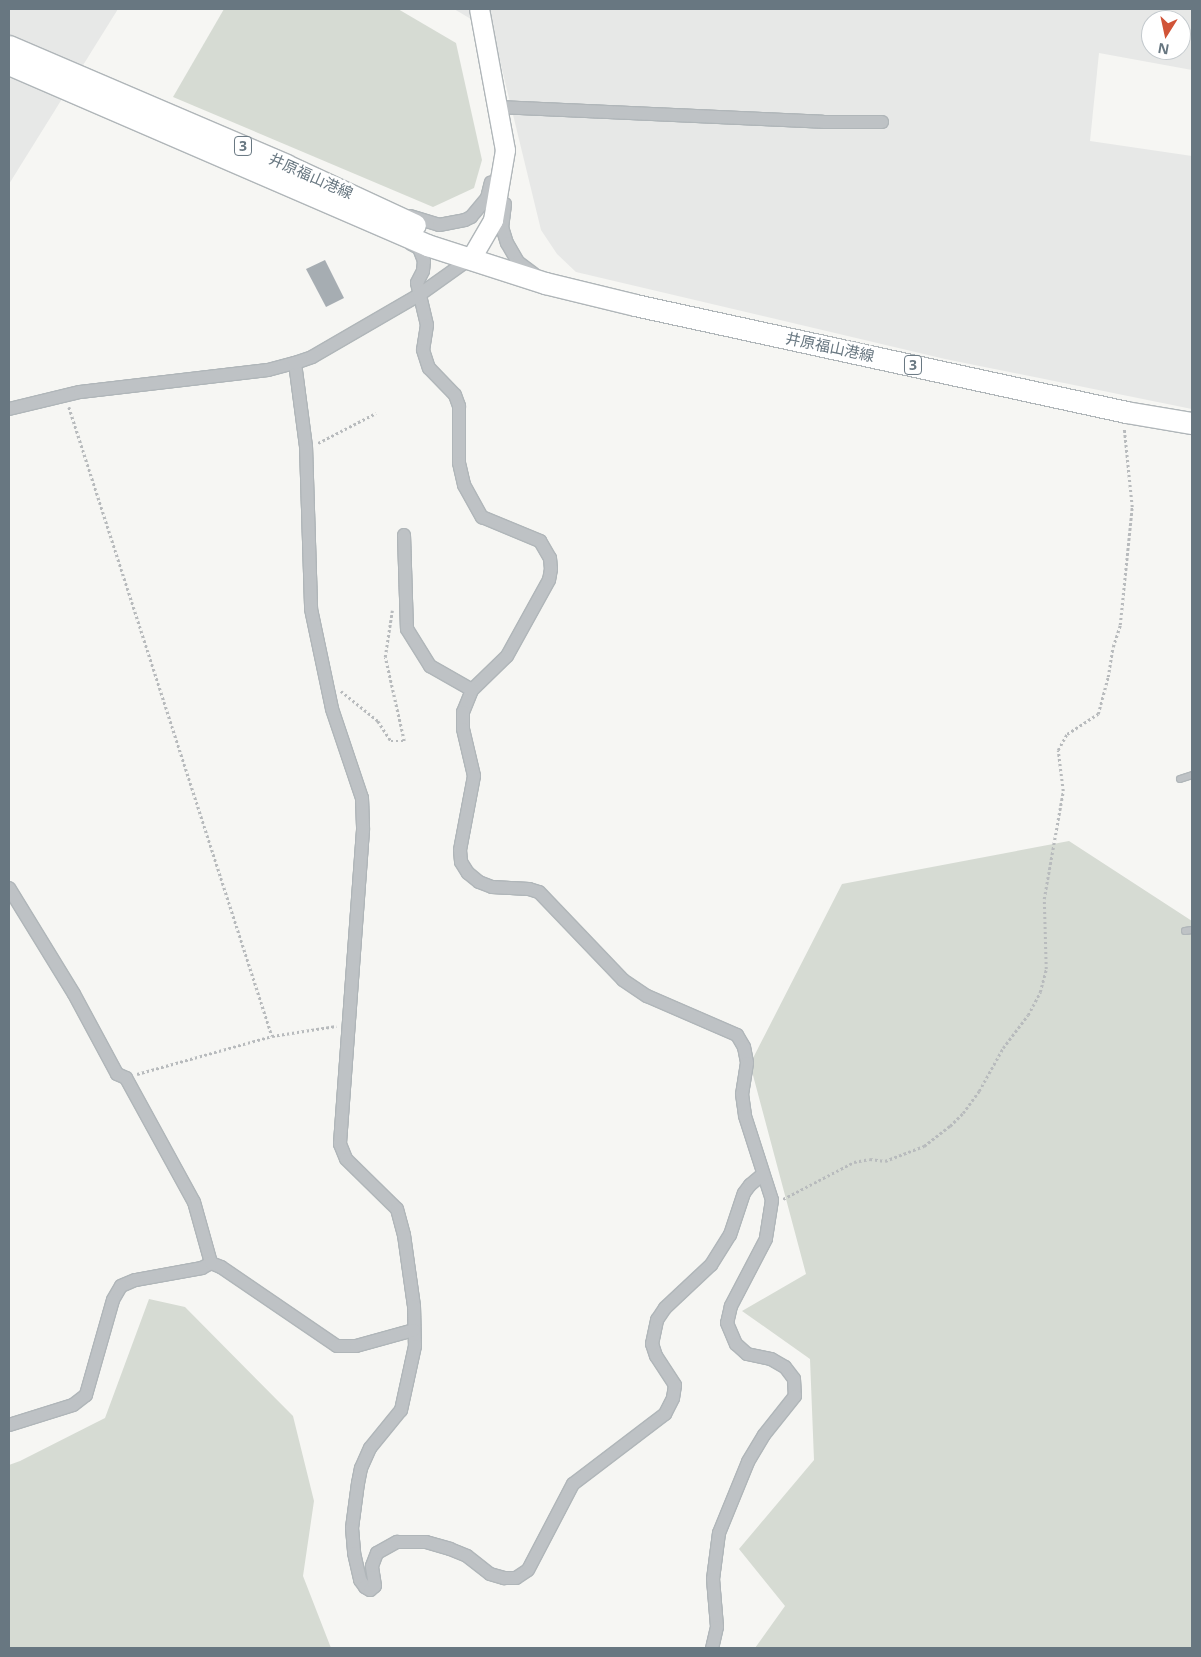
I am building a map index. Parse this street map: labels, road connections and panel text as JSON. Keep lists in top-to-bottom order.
{
  "streets": {
    "main road": ["3", "井原福山港線"]
  },
  "north": "bottom"
}
